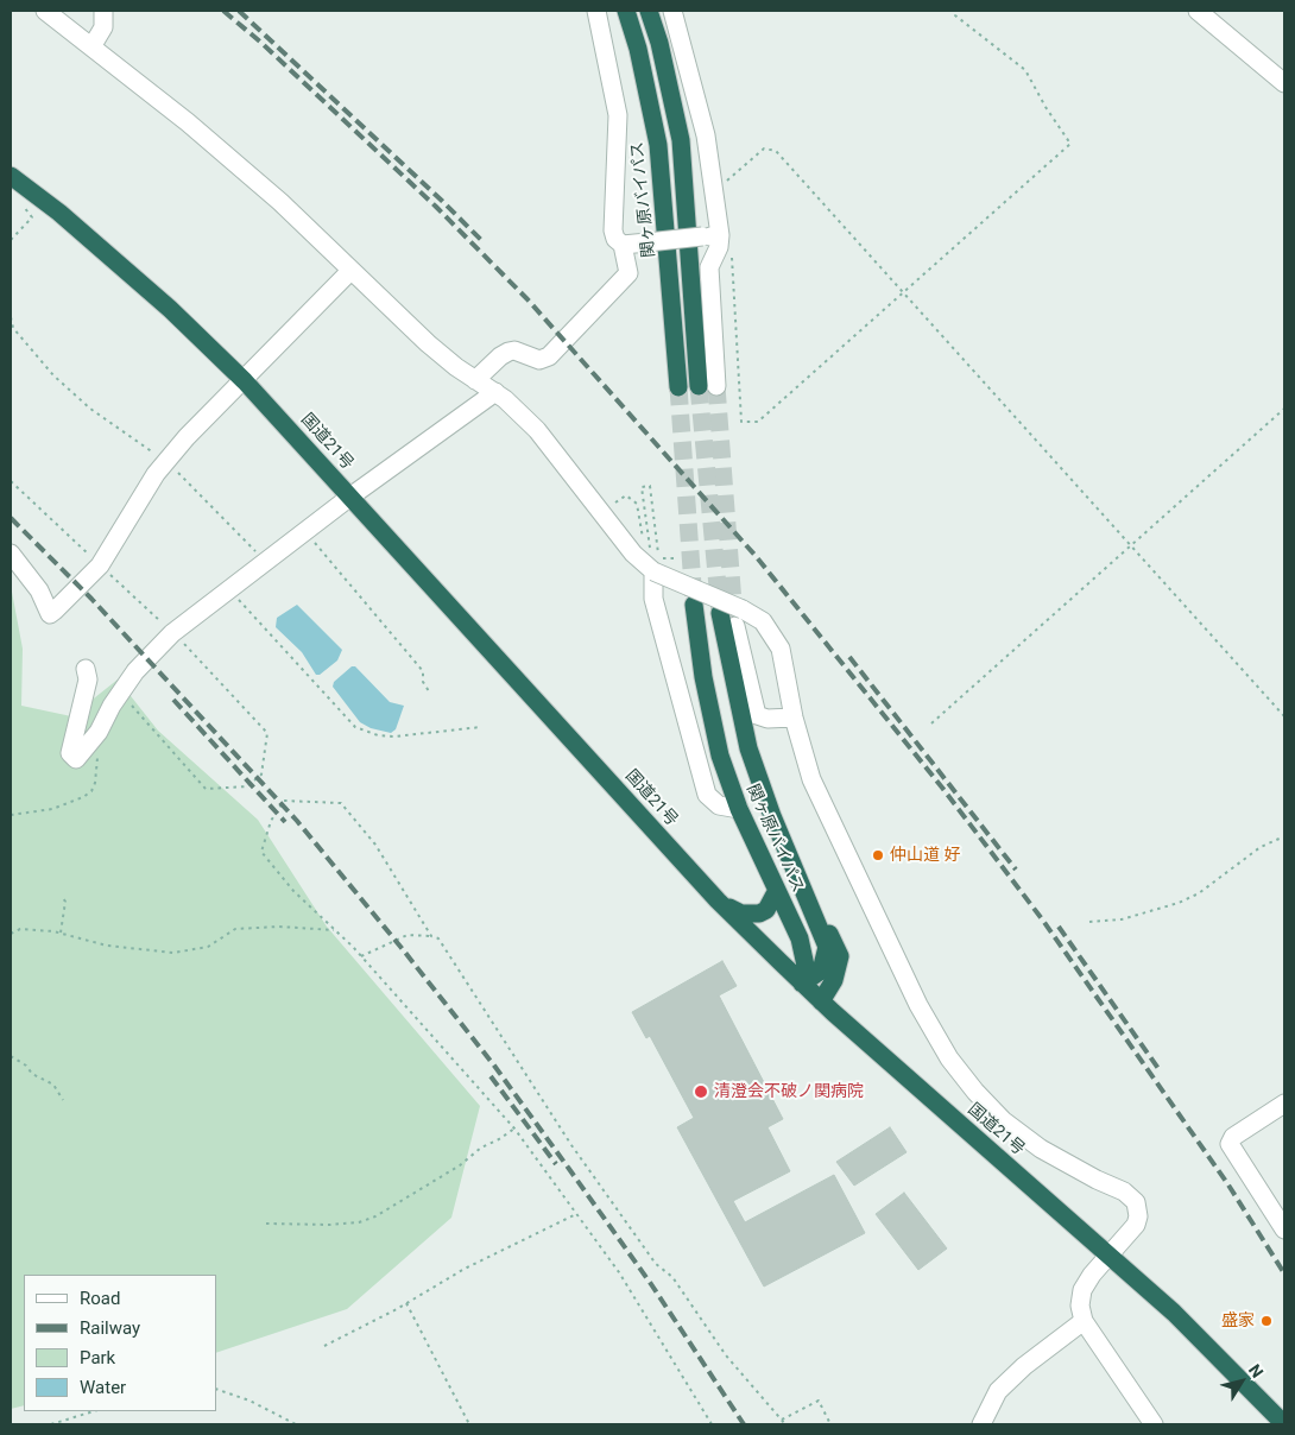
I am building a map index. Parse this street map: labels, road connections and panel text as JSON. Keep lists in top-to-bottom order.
{
  "streets": {
    "highway": ["関ヶ原バイパス", "国道21号"]
  },
  "crossings": [
    ["関ヶ原バイパス", "国道21号"]
  ],
  "places": ["仲山道 好", "清澄会不破ノ関病院", "盛家"],
  "legend": [
    "Road",
    "Railway",
    "Park",
    "Water"
  ],
  "north": "top right"
}
